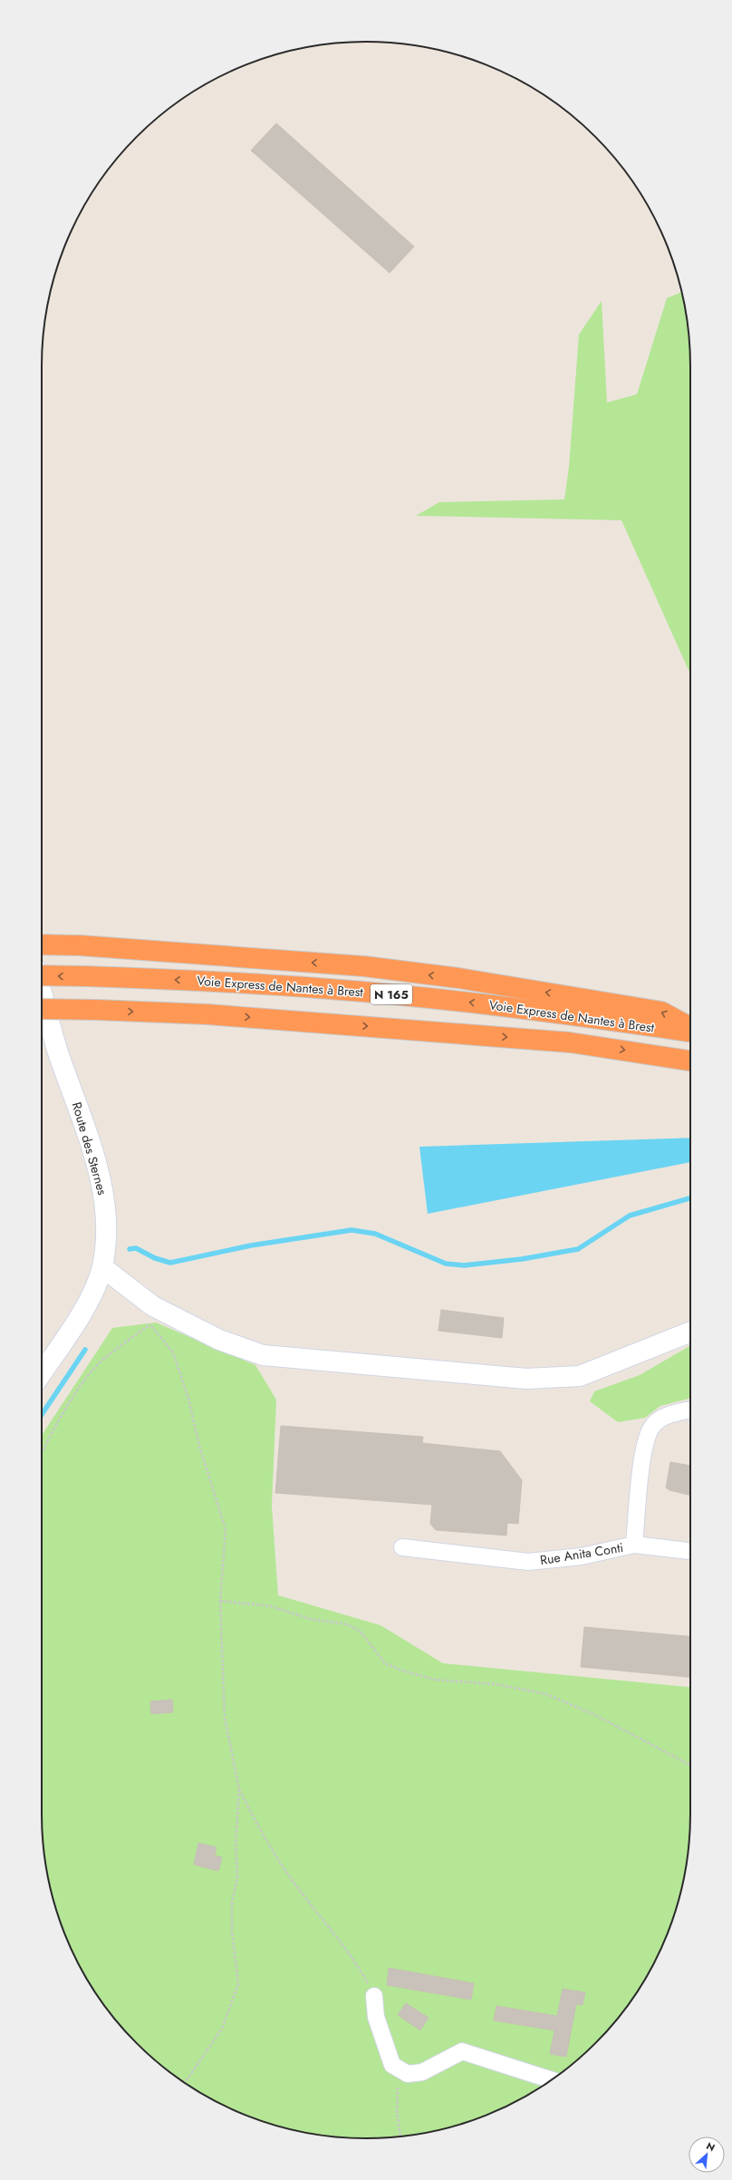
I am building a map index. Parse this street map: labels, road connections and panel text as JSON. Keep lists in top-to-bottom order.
{
  "streets": {
    "highway": ["Voie Express de Nantes à Brest", "N 165"],
    "street": ["Route des Sternes", "Rue Anita Conti"]
  },
  "north": "top right"
}
